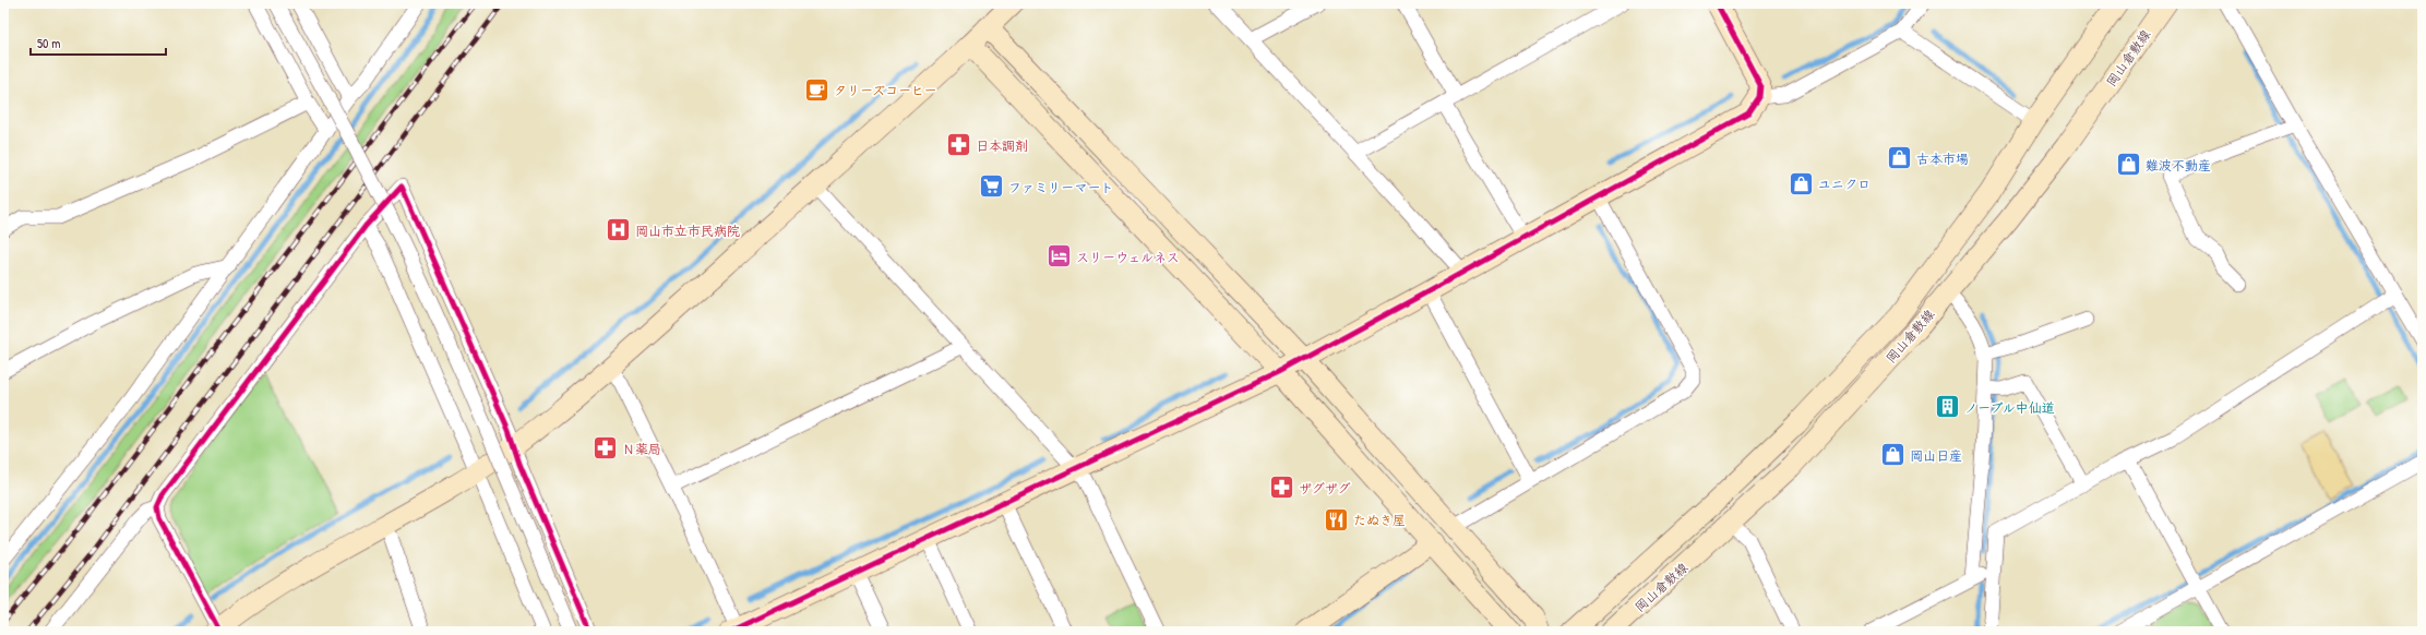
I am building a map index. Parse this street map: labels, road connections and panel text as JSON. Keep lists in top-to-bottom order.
{
  "streets": {
    "street": ["岡山倉敷線"]
  },
  "places": {
    "cafe": ["タリーズコーヒー"],
    "pharmacy": ["日本調剤", "Ｎ薬局", "ザグザグ"],
    "shop": [
      "古本市場",
      "難波不動産",
      "ユニクロ",
      "岡山日産"
    ],
    "supermarket": ["ファミリーマート"],
    "hospital": ["岡山市立市民病院"],
    "hotel": ["スリーウェルネス"],
    "building": ["ノーブル中仙道"],
    "restaurant": ["たぬき屋"]
  },
  "scale_bar": "50 m"
}
